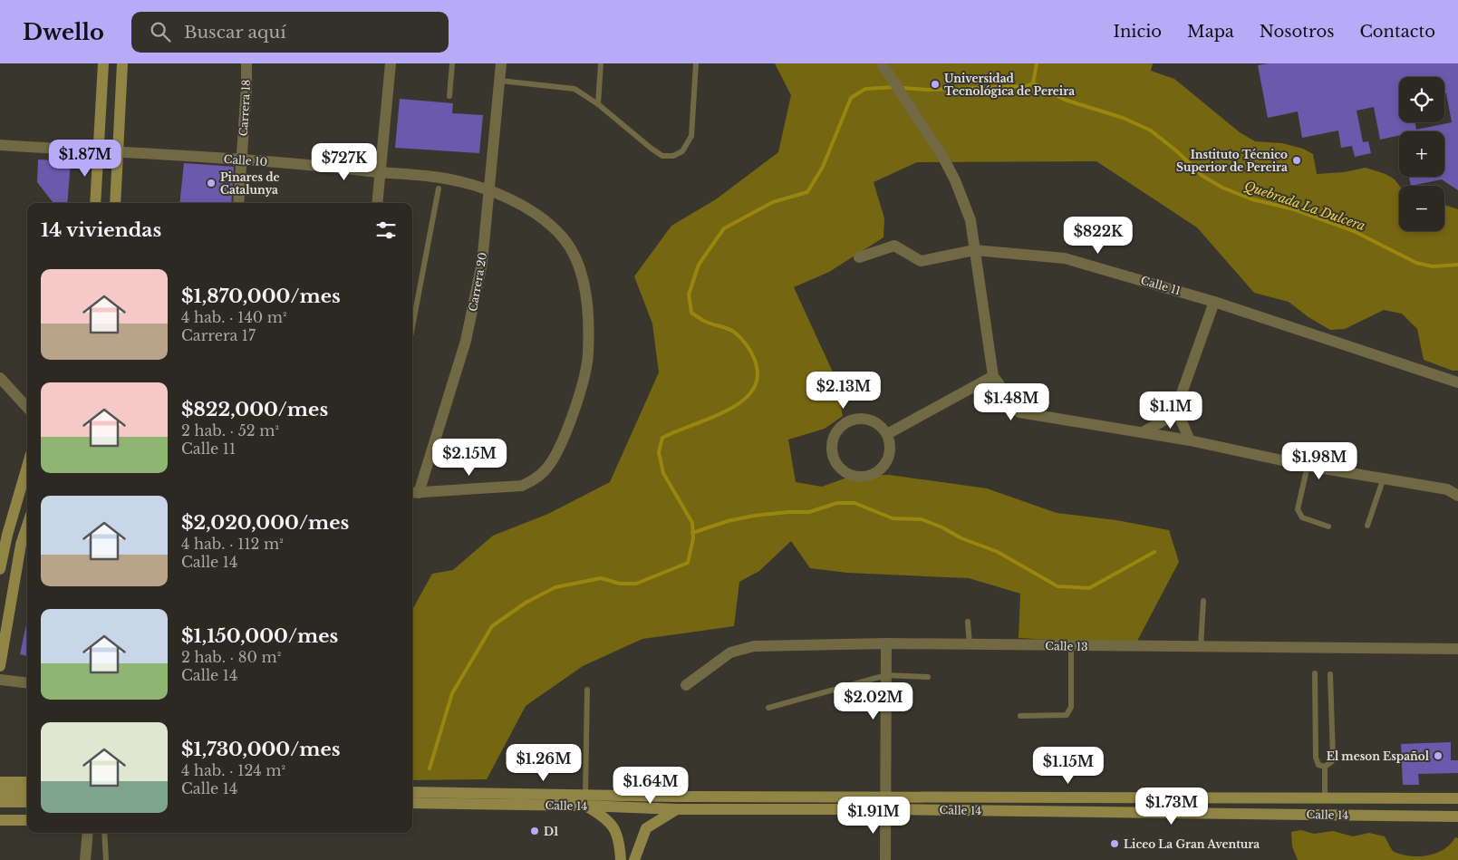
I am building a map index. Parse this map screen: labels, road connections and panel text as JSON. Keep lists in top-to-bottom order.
{
  "streets": {
    "main road": ["Calle 14"],
    "street": [
      "Carrera 18",
      "Calle 10",
      "Carrera 20",
      "Calle 11",
      "Calle 13"
    ]
  },
  "crossings": [
    ["Carrera 18", "Calle 10"],
    ["Calle 10", "Carrera 20"]
  ],
  "water": ["Quebrada La Dulcera"],
  "places": [
    "Universidad Tecnológica de Pereira",
    "Instituto Técnico Superior de Pereira",
    "Pinares de Catalunya",
    "El meson Español",
    "D1",
    "Liceo La Gran Aventura"
  ],
  "page": {
    "header": "Dwello",
    "search": "Buscar aquí",
    "nav": [
      "Inicio",
      "Mapa",
      "Nosotros",
      "Contacto"
    ],
    "map_buttons": ["+", "−"],
    "price": [
      "$1.87M",
      "$727K",
      "$822K",
      "$2.13M",
      "$1.48M",
      "$1.1M",
      "$2.15M",
      "$1.98M",
      "$2.02M",
      "$1.26M",
      "$1.15M",
      "$1.64M",
      "$1.73M",
      "$1.91M"
    ],
    "heading": "14 viviendas",
    "list": [
      {
        "name": "$1,870,000/mes",
        "note": "4 hab. · 140 m² · Carrera 17"
      },
      {
        "name": "$822,000/mes",
        "note": "2 hab. · 52 m² · Calle 11"
      },
      {
        "name": "$2,020,000/mes",
        "note": "4 hab. · 112 m² · Calle 14"
      },
      {
        "name": "$1,150,000/mes",
        "note": "2 hab. · 80 m² · Calle 14"
      },
      {
        "name": "$1,730,000/mes",
        "note": "4 hab. · 124 m² · Calle 14"
      }
    ]
  }
}
